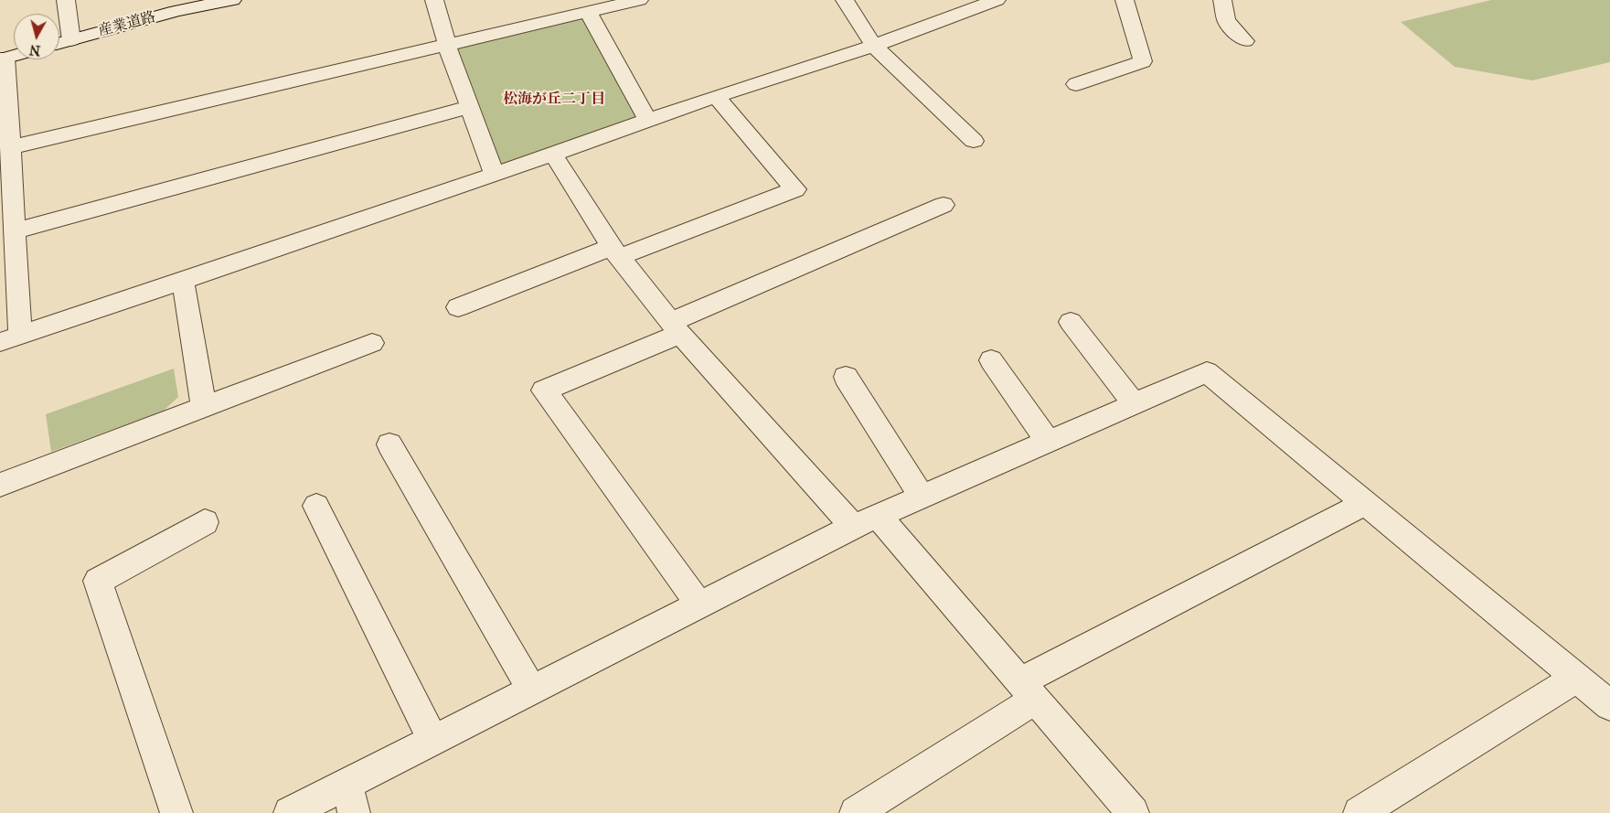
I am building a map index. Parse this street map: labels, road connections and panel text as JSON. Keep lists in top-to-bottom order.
{
  "streets": {
    "street": ["産業道路"]
  },
  "districts": ["松海が丘二丁目"],
  "north": "bottom"
}
